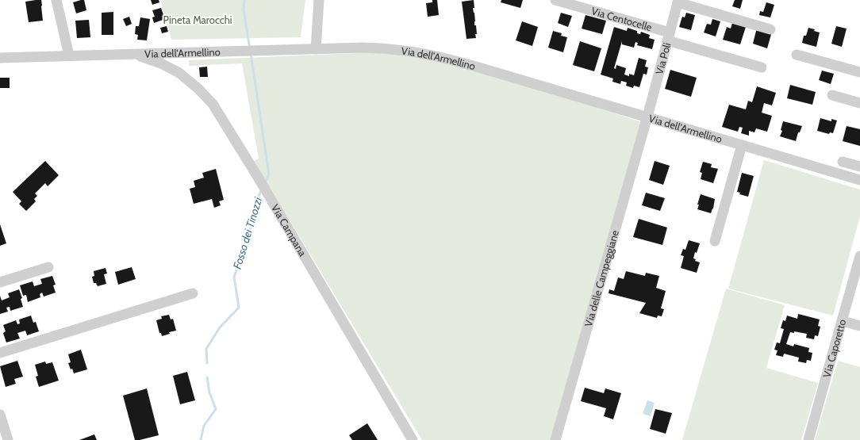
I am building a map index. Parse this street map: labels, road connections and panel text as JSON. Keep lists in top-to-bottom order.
{
  "streets": {
    "street": [
      "Via Centocelle",
      "Via dell'Armellino",
      "Via Poli",
      "Via Campana",
      "Via delle Campeggiane",
      "Via Caporetto"
    ]
  },
  "crossings": [
    ["Via Centocelle", "Via Poli"],
    ["Via dell'Armellino", "Via Poli"],
    ["Via dell'Armellino", "Via Campana"],
    ["Via dell'Armellino", "Via delle Campeggiane"],
    ["Via Poli", "Via delle Campeggiane"]
  ],
  "water": ["Fosso dei Tinozzi"],
  "parks": ["Pineta Marocchi"]
}
